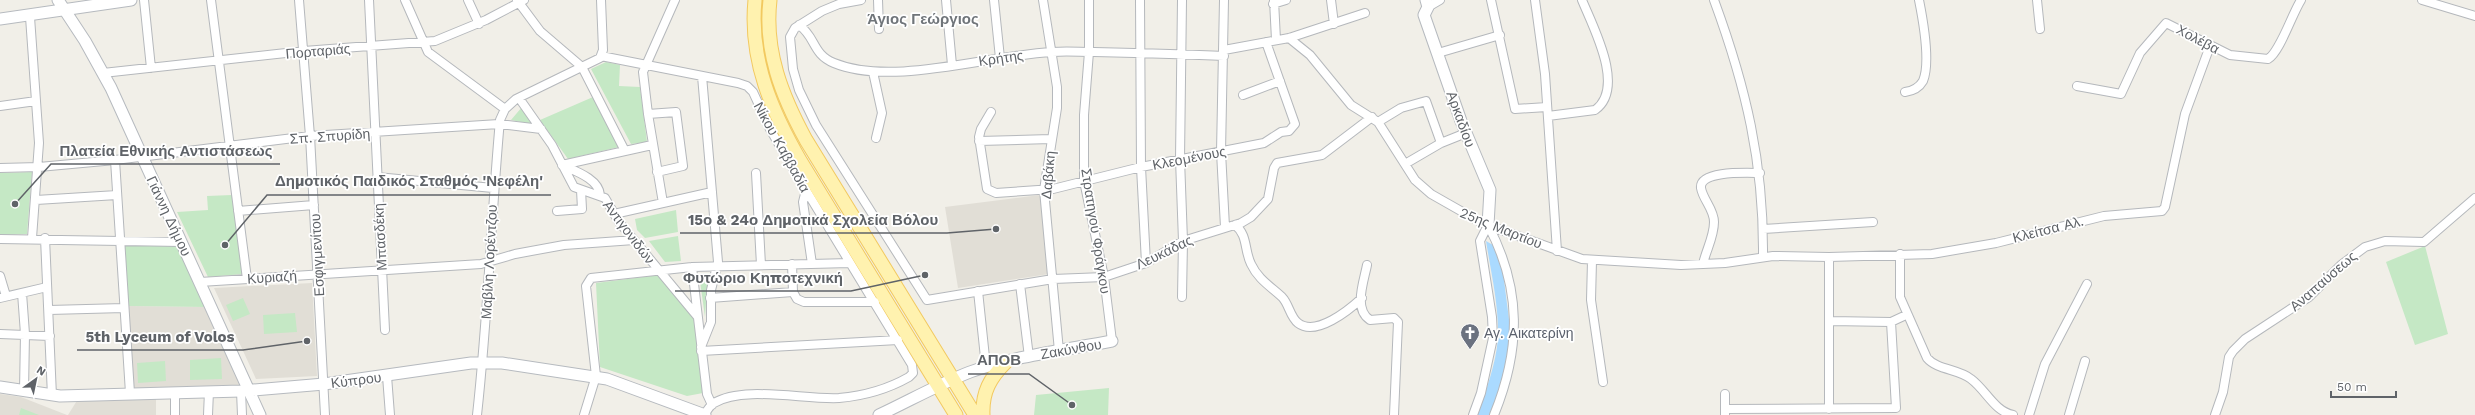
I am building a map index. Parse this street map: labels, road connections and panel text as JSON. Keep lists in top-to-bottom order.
{
  "streets": {
    "street": [
      "Χολέβα",
      "Πορταριάς",
      "Κρήτης",
      "Αρκαδίου",
      "Σπ. Σπυρίδη",
      "Νίκου Καββαδία",
      "Κλεομένους",
      "Δαβάκη",
      "Γιάννη Δήμου",
      "25ης Μαρτίου",
      "Κλείτσα Αλ.",
      "Στρατηγού Φράγκου",
      "Αντιγονιδών",
      "Μπασδέκη",
      "Λευκάδας",
      "Εσφιγμενίτου",
      "Μαβίλη Λορέντζου",
      "Κυριαζή",
      "Αναπαύσεως",
      "Ζακύνθου",
      "Κύπρου"
    ]
  },
  "crossings": [
    ["Χολέβα", "Κλείτσα Αλ."],
    ["Πορταριάς", "Γιάννη Δήμου"],
    ["Πορταριάς", "Μπασδέκη"],
    ["Πορταριάς", "Εσφιγμενίτου"],
    ["Κρήτης", "Κλεομένους"],
    ["Κρήτης", "Δαβάκη"],
    ["Κρήτης", "25ης Μαρτίου"],
    ["Κρήτης", "Στρατηγού Φράγκου"],
    ["Κρήτης", "Λευκάδας"],
    ["Αρκαδίου", "25ης Μαρτίου"],
    ["Σπ. Σπυρίδη", "Γιάννη Δήμου"],
    ["Σπ. Σπυρίδη", "Μπασδέκη"],
    ["Σπ. Σπυρίδη", "Εσφιγμενίτου"],
    ["Σπ. Σπυρίδη", "Μαβίλη Λορέντζου"],
    ["Κλεομένους", "Δαβάκη"],
    ["Κλεομένους", "Στρατηγού Φράγκου"],
    ["Δαβάκη", "Λευκάδας"],
    ["Δαβάκη", "Ζακύνθου"],
    ["Γιάννη Δήμου", "Κυριαζή"],
    ["Γιάννη Δήμου", "Κύπρου"],
    ["25ης Μαρτίου", "Κλείτσα Αλ."],
    ["25ης Μαρτίου", "Λευκάδας"],
    ["Στρατηγού Φράγκου", "Λευκάδας"],
    ["Στρατηγού Φράγκου", "Ζακύνθου"],
    ["Αντιγονιδών", "Κυριαζή"],
    ["Μπασδέκη", "Κυριαζή"],
    ["Εσφιγμενίτου", "Κυριαζή"],
    ["Εσφιγμενίτου", "Κύπρου"],
    ["Μαβίλη Λορέντζου", "Κυριαζή"],
    ["Μαβίλη Λορέντζου", "Κύπρου"]
  ],
  "districts": ["Άγιος Γεώργιος"],
  "places": {
    "other": [
      "Πλατεία Εθνικής Αντιστάσεως",
      "15ο & 24ο Δημοτικά Σχολεία Βόλου",
      "Δημοτικός Παιδικός Σταθμός 'Νεφέλη'",
      "Φυτώριο Κηποτεχνική",
      "5th Lyceum of Volos",
      "ΑΠΟΒ"
    ],
    "church": ["Αγ. Αικατερίνη"]
  },
  "scale_bar": "50 m",
  "north": "top right"
}
